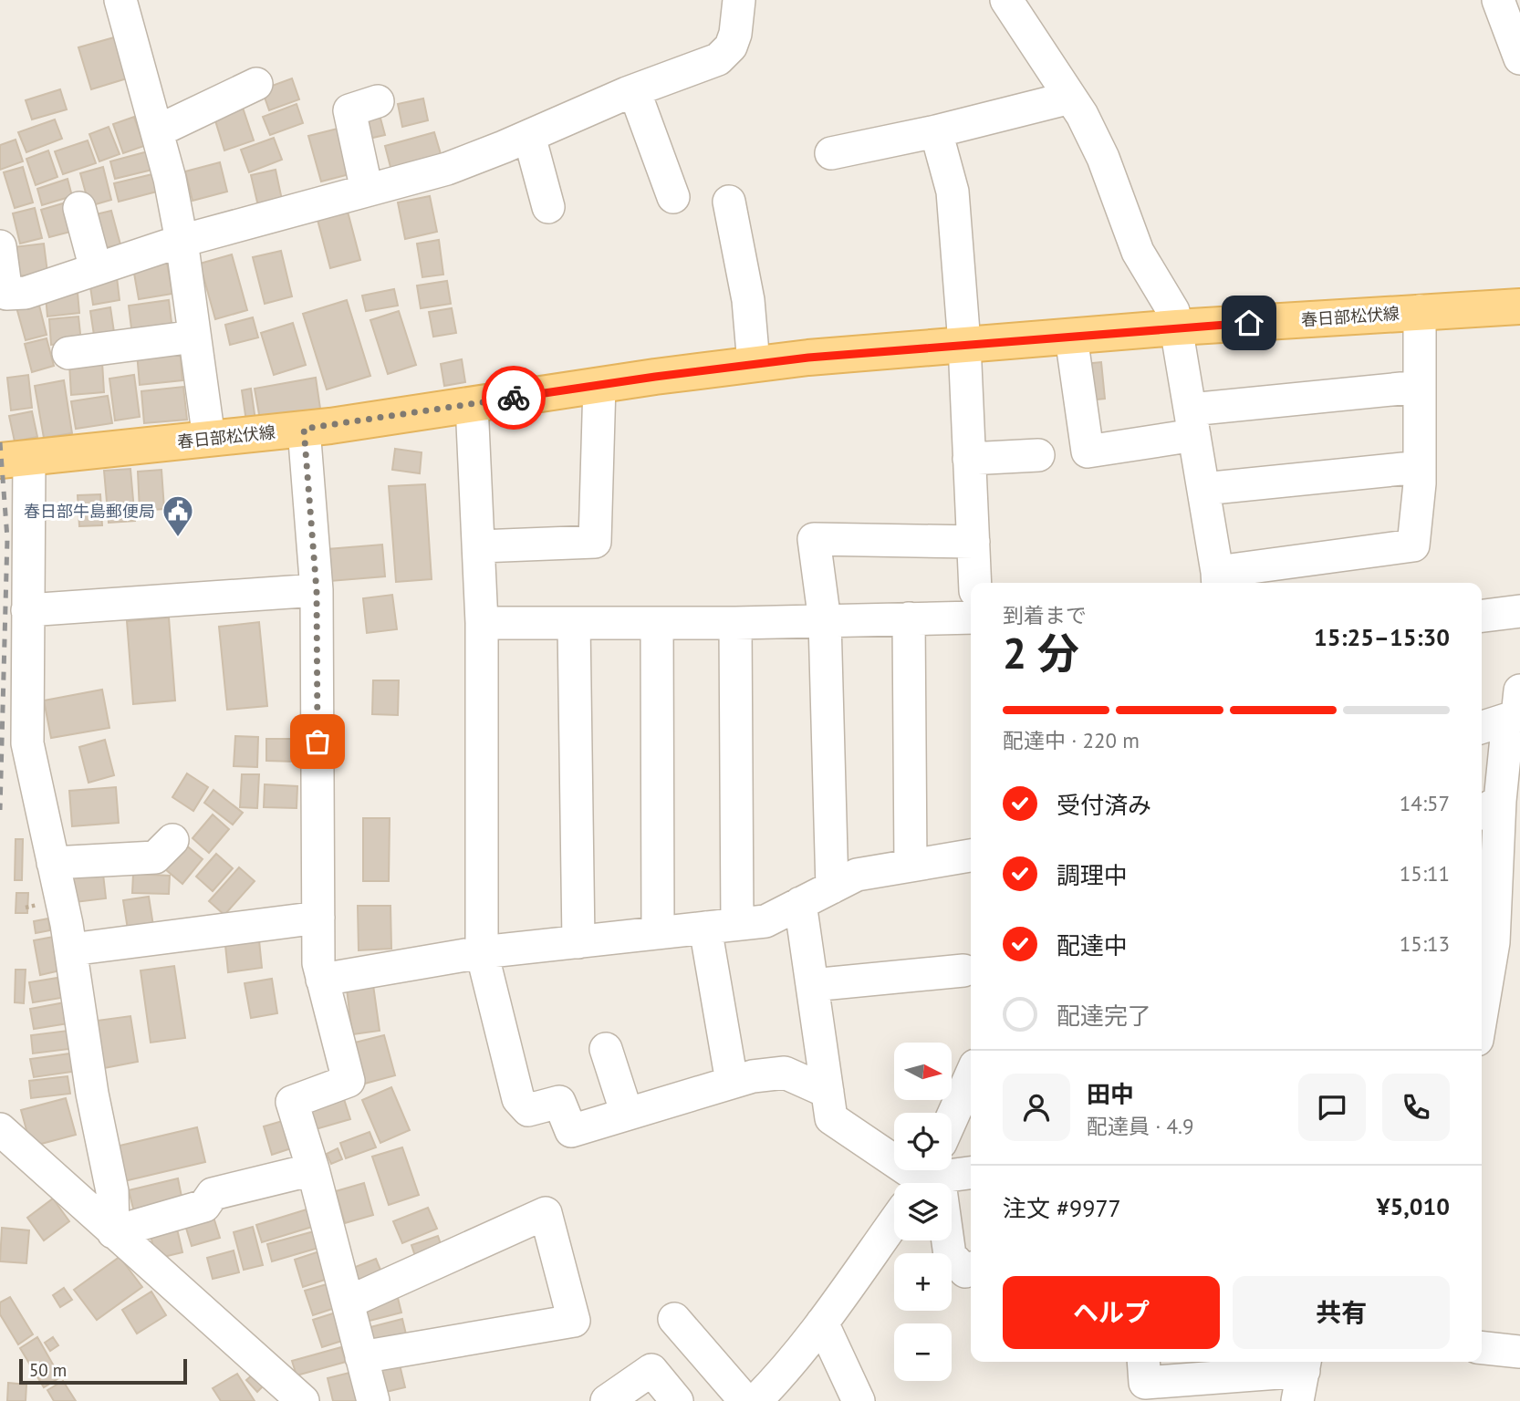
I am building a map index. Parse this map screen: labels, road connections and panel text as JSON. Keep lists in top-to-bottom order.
{
  "streets": {
    "main road": ["春日部松伏線"]
  },
  "places": {
    "public building": ["春日部牛島郵便局"]
  },
  "scale_bar": "50 m",
  "north": "right",
  "page": {
    "heading": ["2 分", "到着まで", "15:25–15:30"],
    "panel": [
      "田中",
      "配達員 · 4.9",
      "注文 #9977",
      "¥5,010"
    ],
    "bar": "配達中 · 220 m",
    "list": [
      ["受付済み", "14:57"],
      ["調理中", "15:11"],
      ["配達中", "15:13"],
      "配達完了"
    ],
    "map_buttons": ["+", "−"],
    "buttons": ["ヘルプ", "共有"],
    "scale": "50 m"
  }
}
